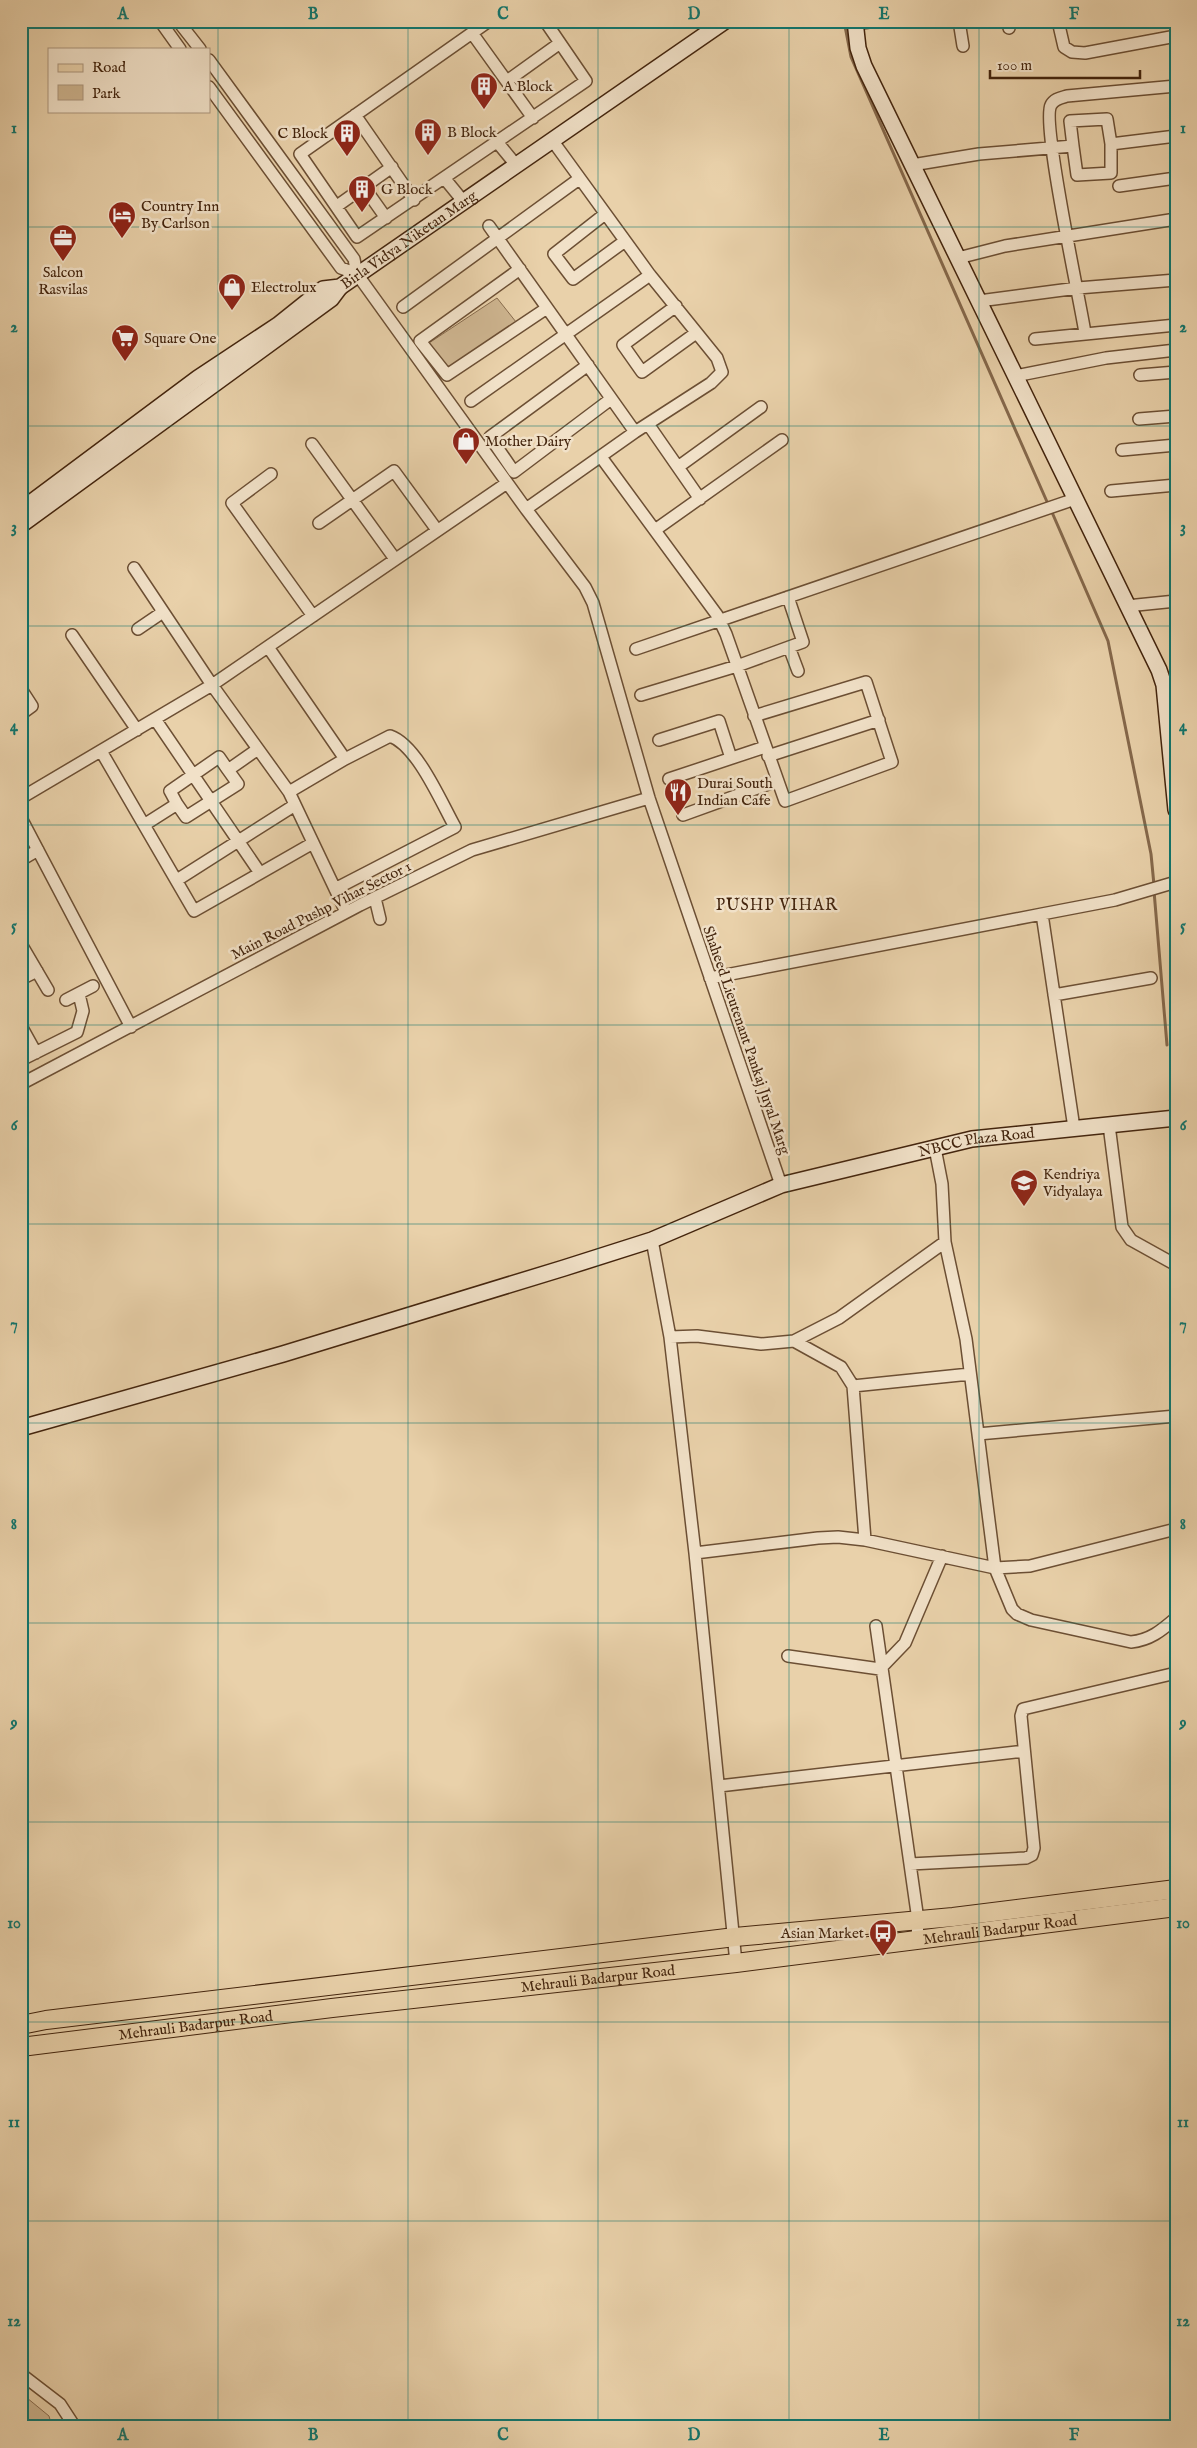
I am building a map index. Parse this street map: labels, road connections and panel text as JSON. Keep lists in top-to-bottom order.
{
  "streets": {
    "main road": ["Mehrauli Badarpur Road"],
    "street": [
      "Birla Vidya Niketan Marg",
      "Main Road Pushp Vihar Sector 1",
      "Shaheed Lieutenant Pankaj Juyal Marg",
      "NBCC Plaza Road"
    ]
  },
  "crossings": [
    ["Birla Vidya Niketan Marg", "Shaheed Lieutenant Pankaj Juyal Marg"],
    ["Main Road Pushp Vihar Sector 1", "Shaheed Lieutenant Pankaj Juyal Marg"],
    ["Shaheed Lieutenant Pankaj Juyal Marg", "NBCC Plaza Road"]
  ],
  "districts": ["PUSHP VIHAR"],
  "places": {
    "building": [
      "A Block",
      "B Block",
      "C Block",
      "G Block"
    ],
    "hotel": ["Country Inn By Carlson"],
    "office": ["Salcon Rasvilas"],
    "shop": ["Electrolux", "Mother Dairy"],
    "supermarket": ["Square One"],
    "restaurant": ["Durai South Indian Cafe"],
    "school or university": ["Kendriya Vidyalaya"],
    "bus stop": ["Asian Market"]
  },
  "legend": ["Road", "Park"],
  "scale_bar": "100 m",
  "grid": {
    "columns": [
      "A",
      "B",
      "C",
      "D",
      "E",
      "F"
    ],
    "rows": [
      "1",
      "2",
      "3",
      "4",
      "5",
      "6",
      "7",
      "8",
      "9",
      "10",
      "11",
      "12"
    ]
  }
}
